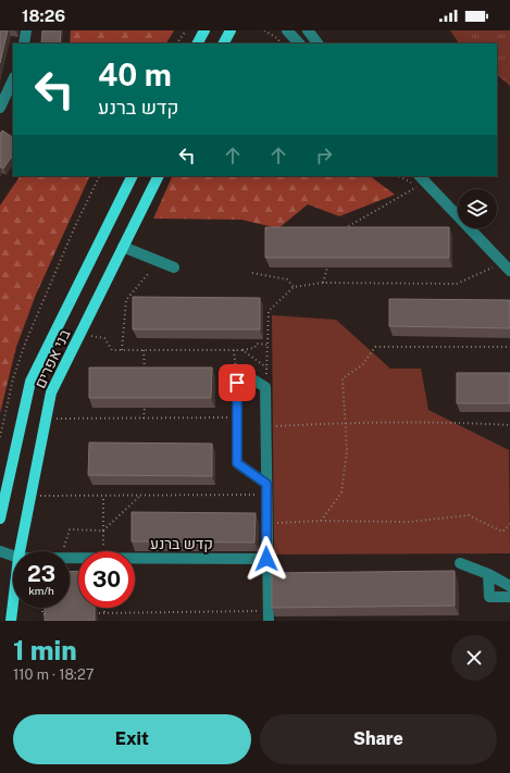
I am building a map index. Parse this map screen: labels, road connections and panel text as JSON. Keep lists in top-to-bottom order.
{
  "streets": {
    "main road": ["בני אפרים"],
    "street": ["קדש ברנע"]
  },
  "page": {
    "status": "18:26",
    "turn": ["40 m", "קדש ברנע"],
    "speed": "23 km/h",
    "limit": "30",
    "heading": ["1 min", "110 m · 18:27"],
    "buttons": ["Exit", "Share"]
  }
}
